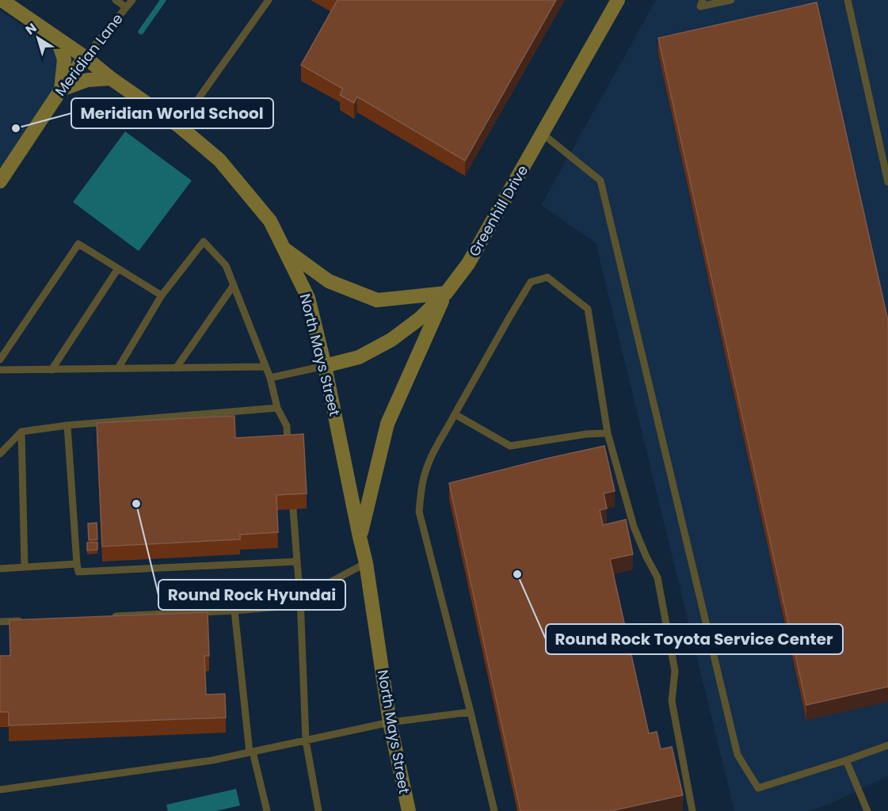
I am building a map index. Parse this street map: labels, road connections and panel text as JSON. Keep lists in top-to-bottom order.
{
  "streets": {
    "main road": ["Meridian Lane", "Greenhill Drive", "North Mays Street"]
  },
  "crossings": [
    ["Meridian Lane", "North Mays Street"],
    ["Greenhill Drive", "North Mays Street"]
  ],
  "places": ["Meridian World School", "Round Rock Hyundai", "Round Rock Toyota Service Center"],
  "north": "top left"
}
